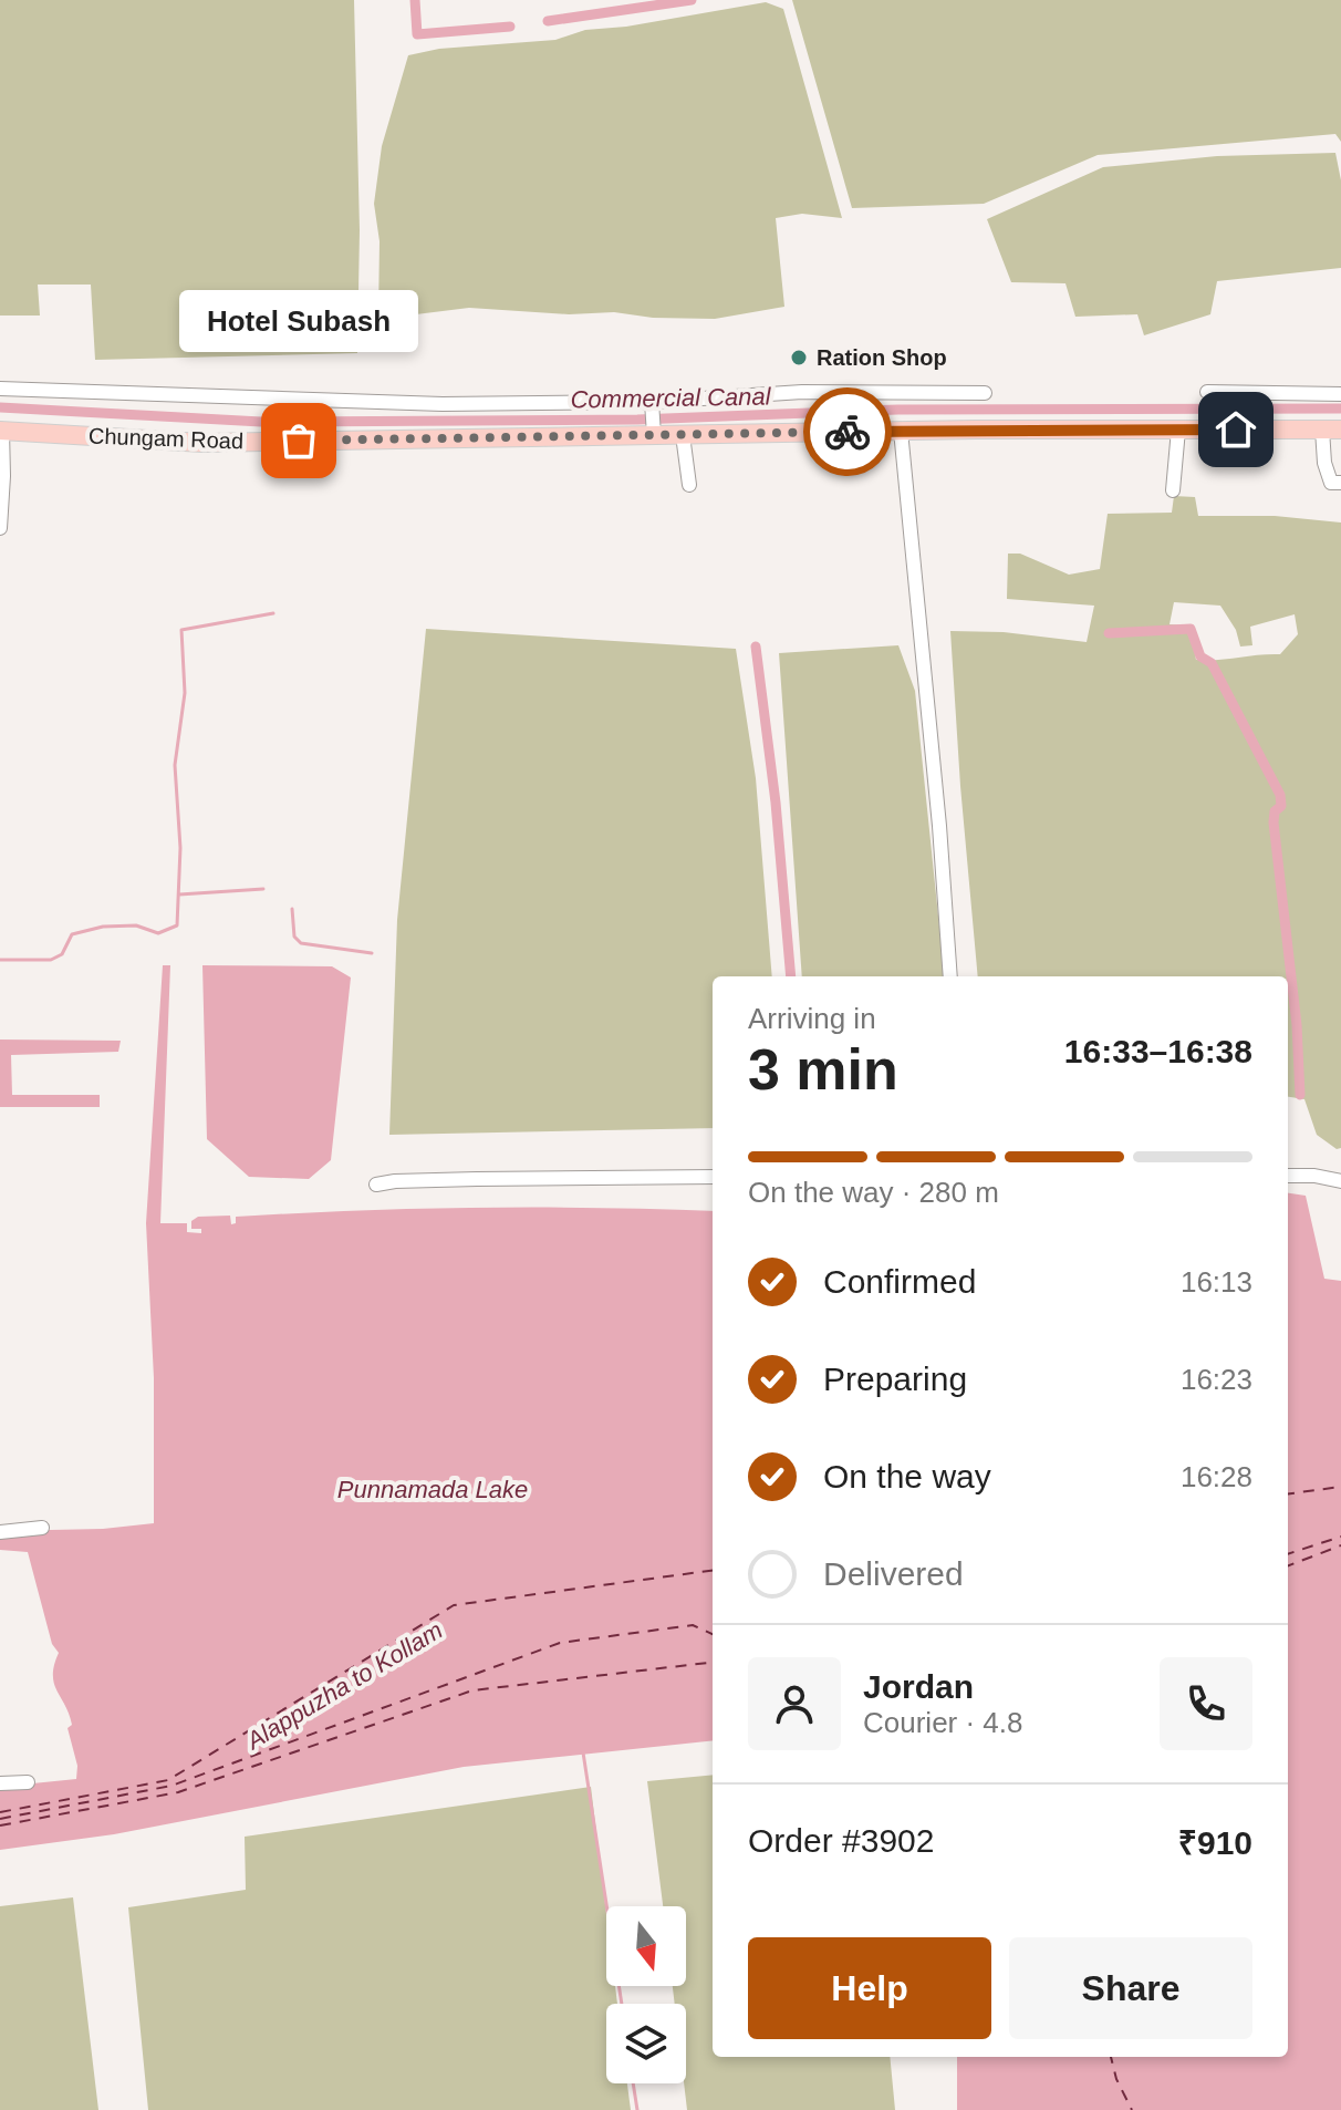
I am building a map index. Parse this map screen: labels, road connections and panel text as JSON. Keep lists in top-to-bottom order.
{
  "streets": {
    "main road": ["Chungam Road"]
  },
  "water": ["Commercial Canal", "Punnamada Lake", "Alappuzha to Kollam"],
  "places": ["Ration Shop", "Hotel Subash"],
  "north": "bottom",
  "page": {
    "bubble": "Hotel Subash",
    "heading": ["3 min", "Arriving in", "16:33–16:38"],
    "panel": [
      "Jordan",
      "Courier · 4.8",
      "Order #3902",
      "₹910"
    ],
    "bar": "On the way · 280 m",
    "list": [
      ["Confirmed", "16:13"],
      ["Preparing", "16:23"],
      ["On the way", "16:28"],
      "Delivered"
    ],
    "buttons": ["Help", "Share"]
  }
}
